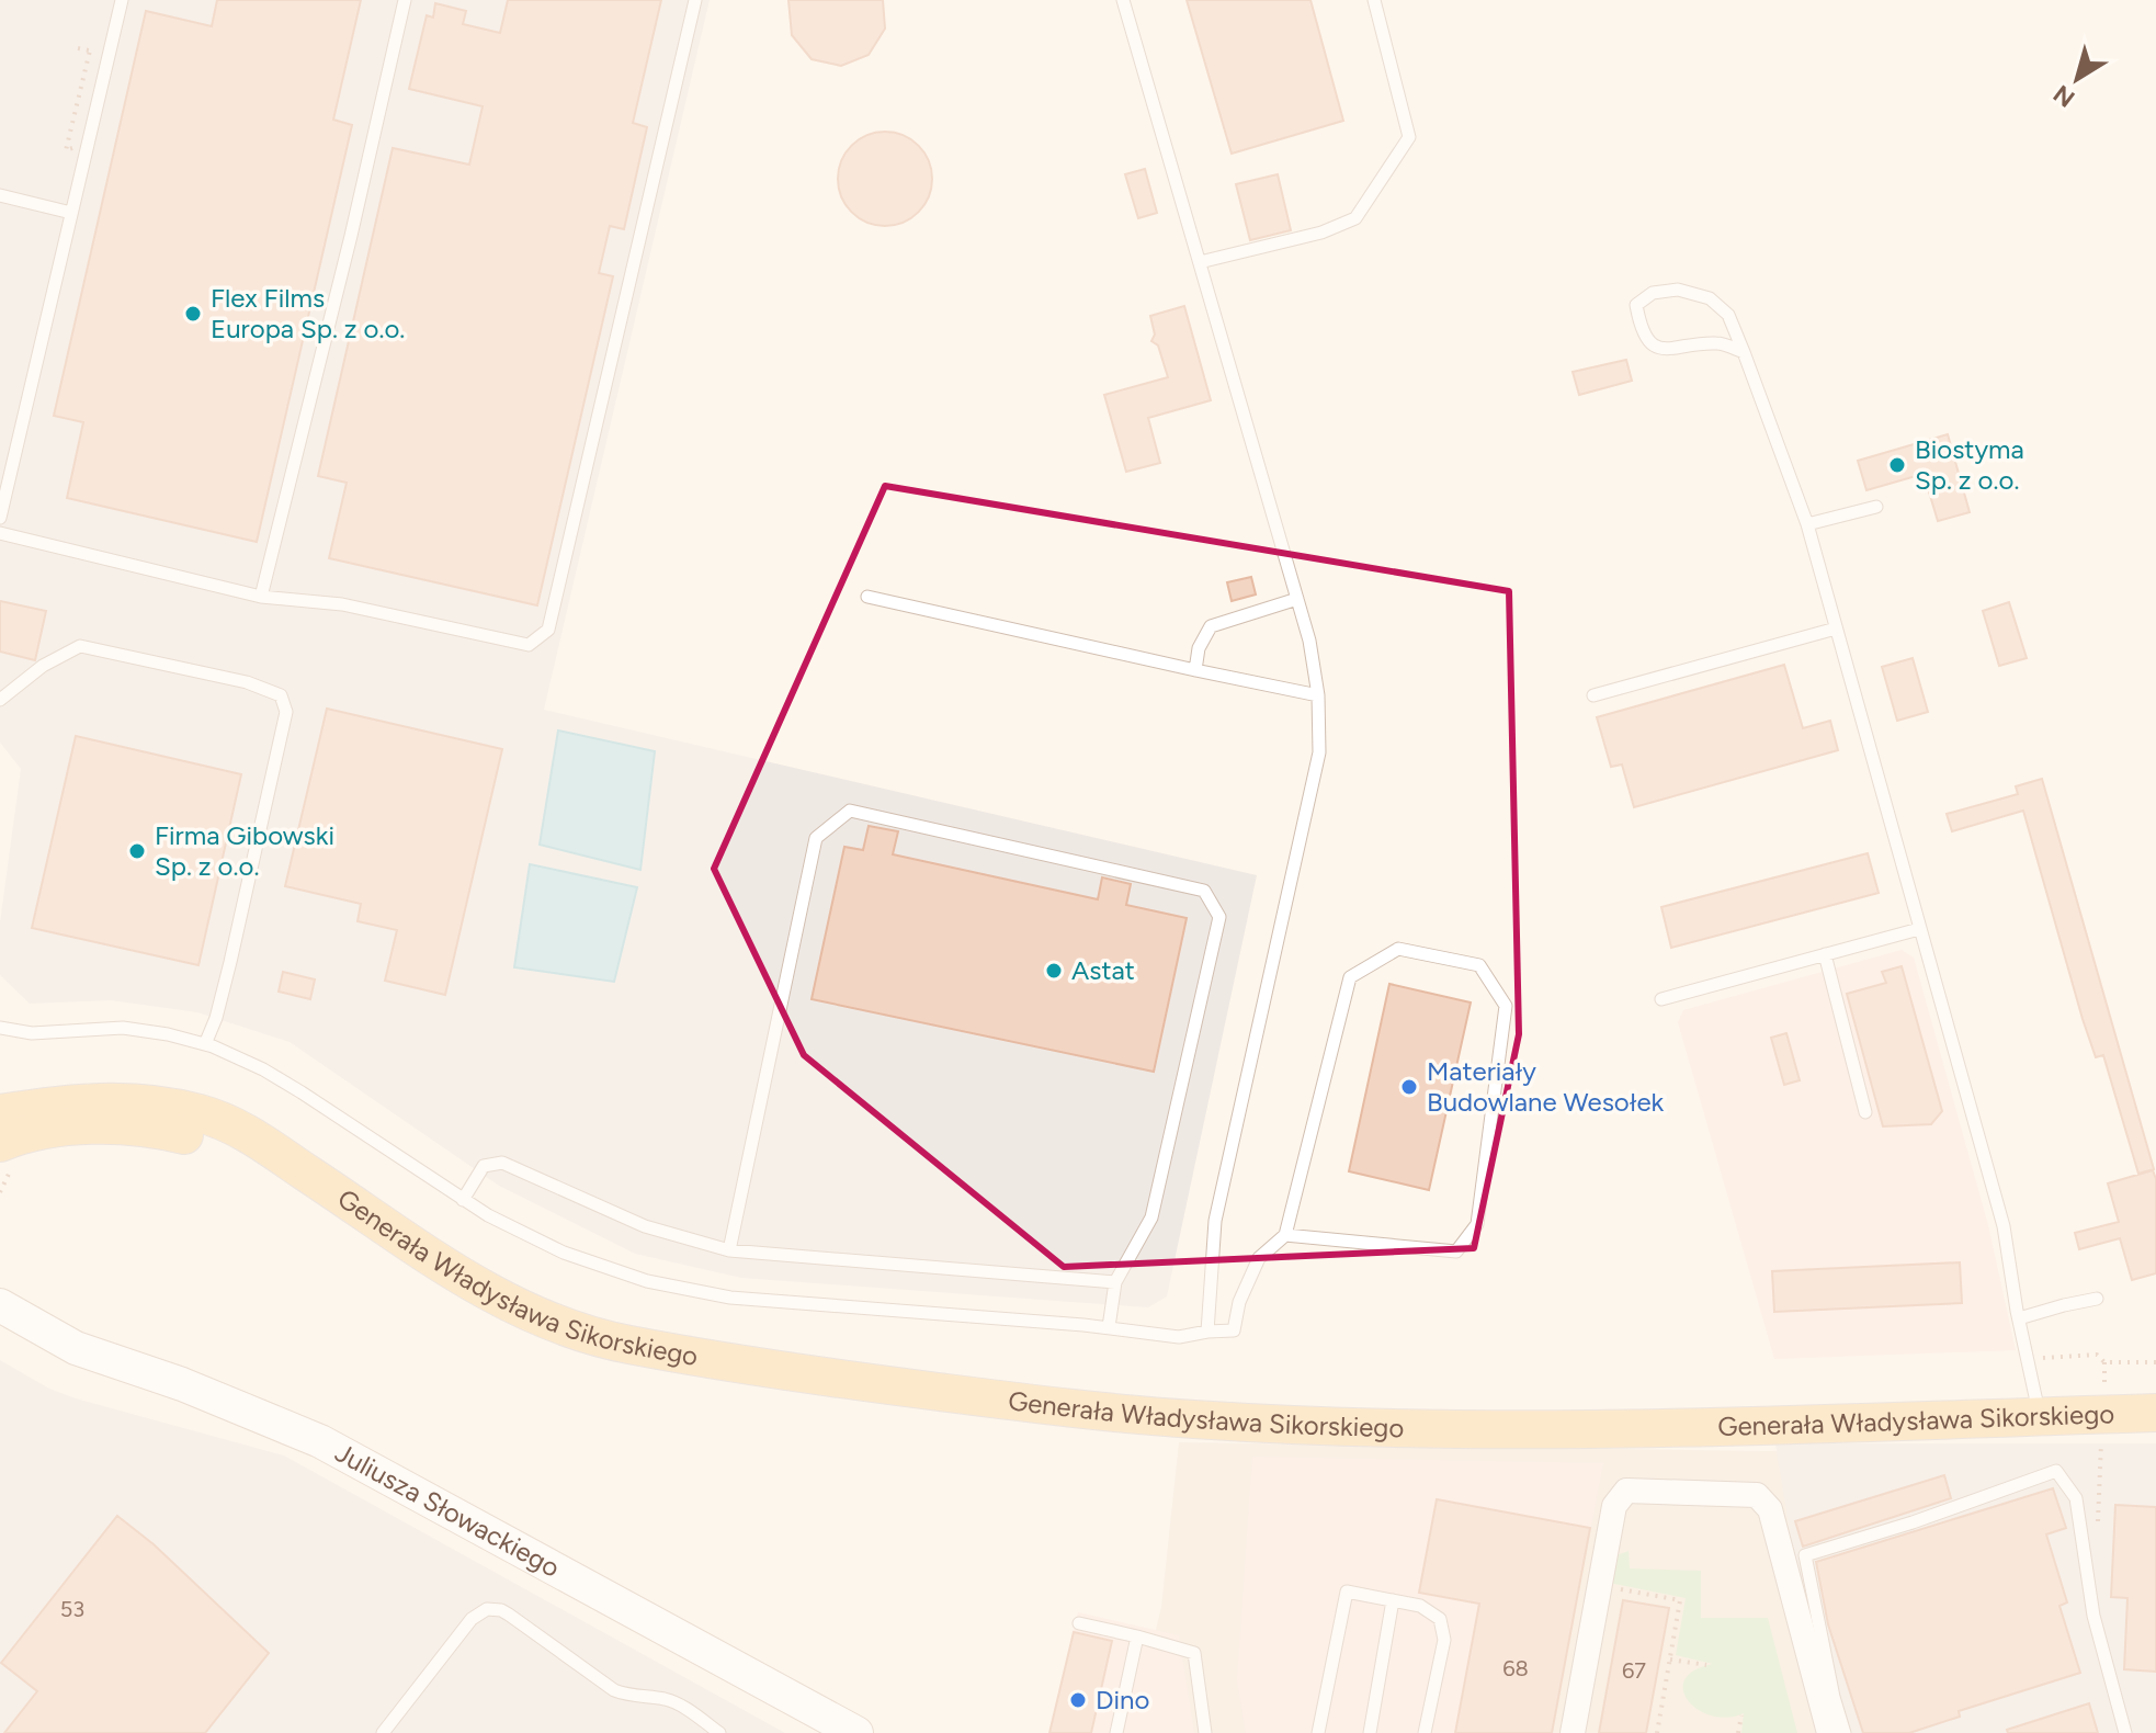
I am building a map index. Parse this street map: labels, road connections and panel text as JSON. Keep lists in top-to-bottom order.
{
  "streets": {
    "main road": ["Generała Władysława Sikorskiego"],
    "street": ["Juliusza Słowackiego"]
  },
  "places": [
    "Flex Films Europa Sp. z o.o.",
    "Biostyma Sp. z o.o.",
    "Firma Gibowski Sp. z o.o.",
    "Astat",
    "Materiały Budowlane Wesołek",
    "Dino"
  ],
  "house_numbers": ["53", "68", "67"],
  "north": "bottom left"
}
